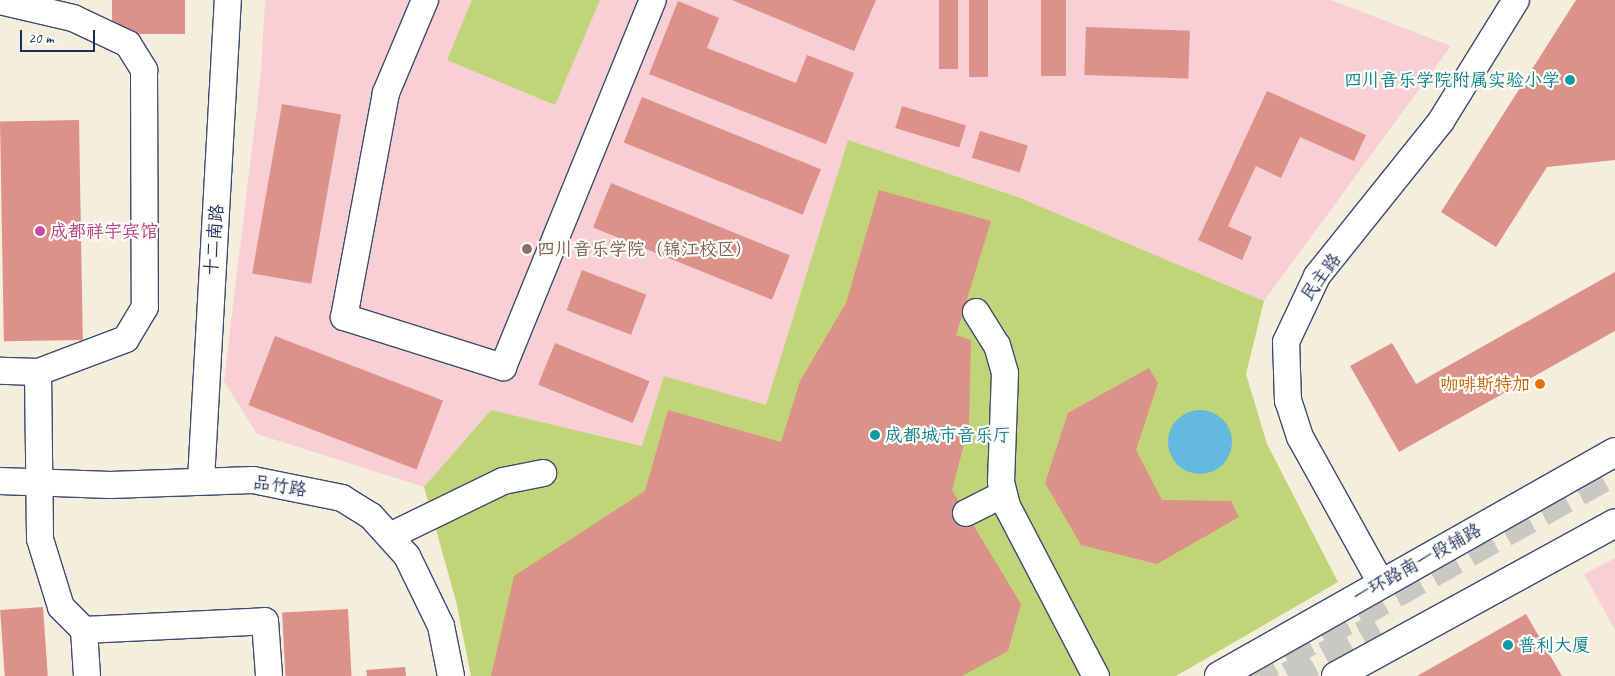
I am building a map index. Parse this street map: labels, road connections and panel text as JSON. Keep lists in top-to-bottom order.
{
  "streets": {
    "main road": ["一环路南一段辅路"],
    "street": ["十二南路", "民主路", "品竹路"]
  },
  "crossings": [
    ["十二南路", "品竹路"],
    ["民主路", "一环路南一段辅路"]
  ],
  "places": [
    "四川音乐学院附属实验小学",
    "成都祥宇宾馆",
    "四川音乐学院（锦江校区）",
    "咖啡斯特加",
    "成都城市音乐厅",
    "普利大厦"
  ],
  "scale_bar": "20 m"
}
